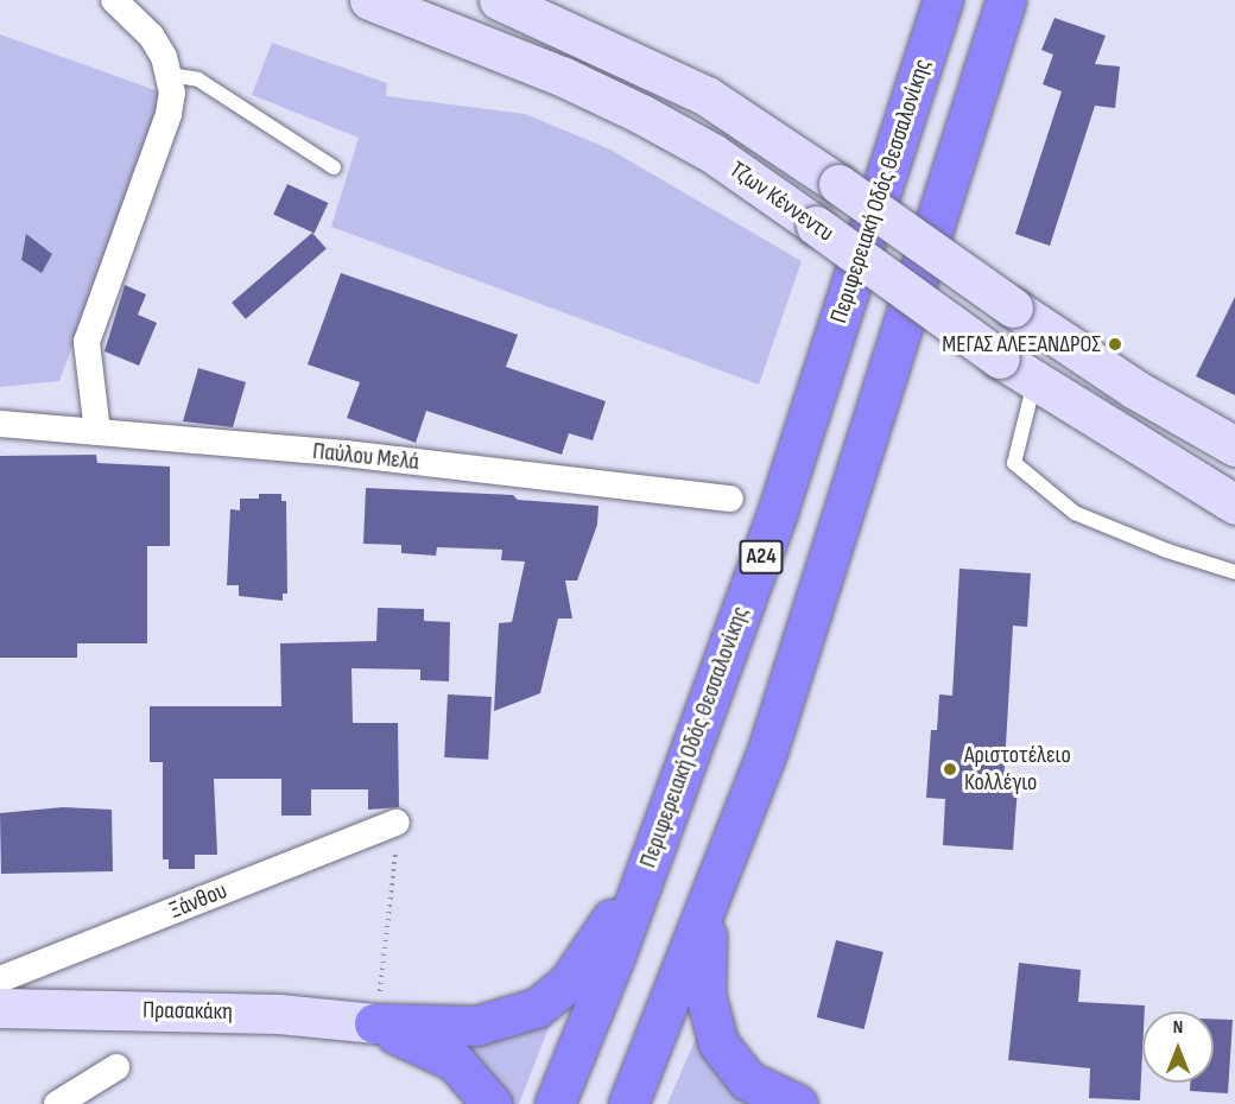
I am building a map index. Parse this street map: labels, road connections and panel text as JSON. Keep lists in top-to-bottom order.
{
  "streets": {
    "highway": ["Περιφερειακή Οδός Θεσσαλονίκης", "Α24"],
    "main road": ["Τζων Κέννεντυ", "Πρασακάκη"],
    "street": ["Παύλου Μελά", "Ξάνθου"]
  },
  "places": ["ΜΕΓΑΣ ΑΛΕΞΑΝΔΡΟΣ", "Αριστοτέλειο Κολλέγιο"],
  "north": "top"
}
